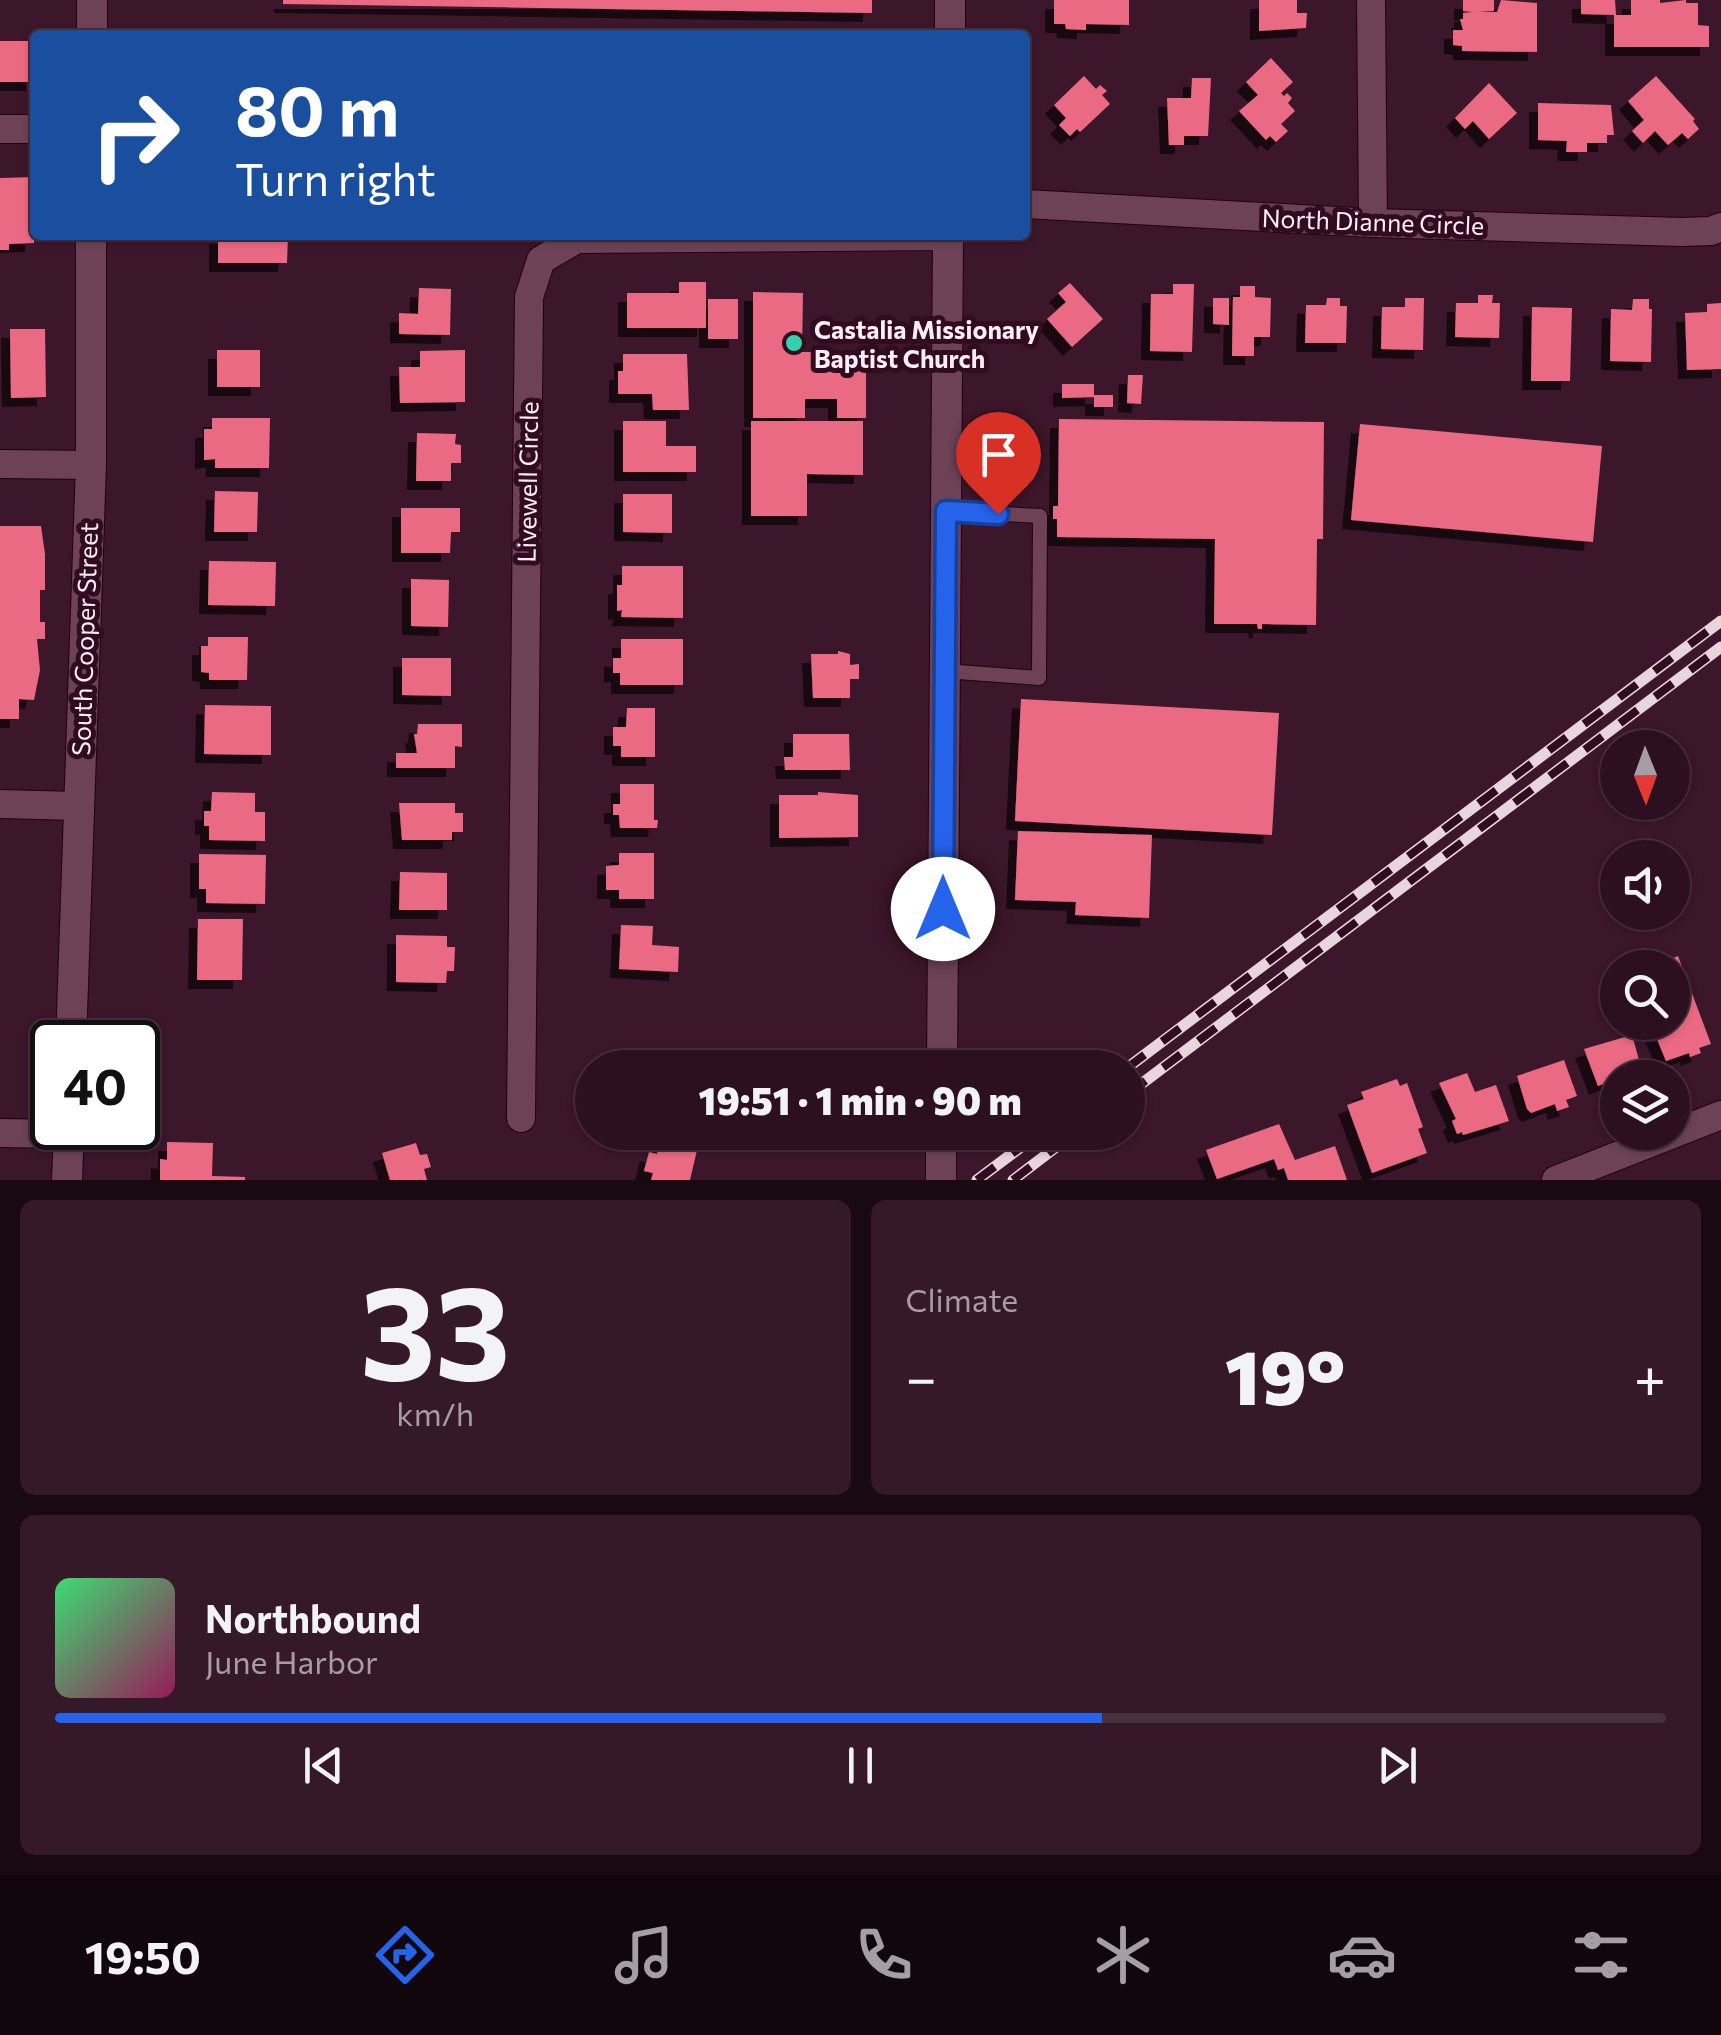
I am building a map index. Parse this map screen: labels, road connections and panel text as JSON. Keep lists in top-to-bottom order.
{
  "streets": {
    "street": ["North Dianne Circle", "Livewell Circle", "South Cooper Street"]
  },
  "places": ["Castalia Missionary Baptist Church"],
  "north": "bottom",
  "page": {
    "turn": ["80 m", "Turn right"],
    "limit": "40",
    "trip": "19:51 · 1 min · 90 m",
    "tile": [
      ["33", "km/h"],
      "Climate"
    ],
    "heat": ["−", "19°", "+"],
    "song": ["Northbound", "June Harbor"],
    "tabs": "19:50"
  }
}
